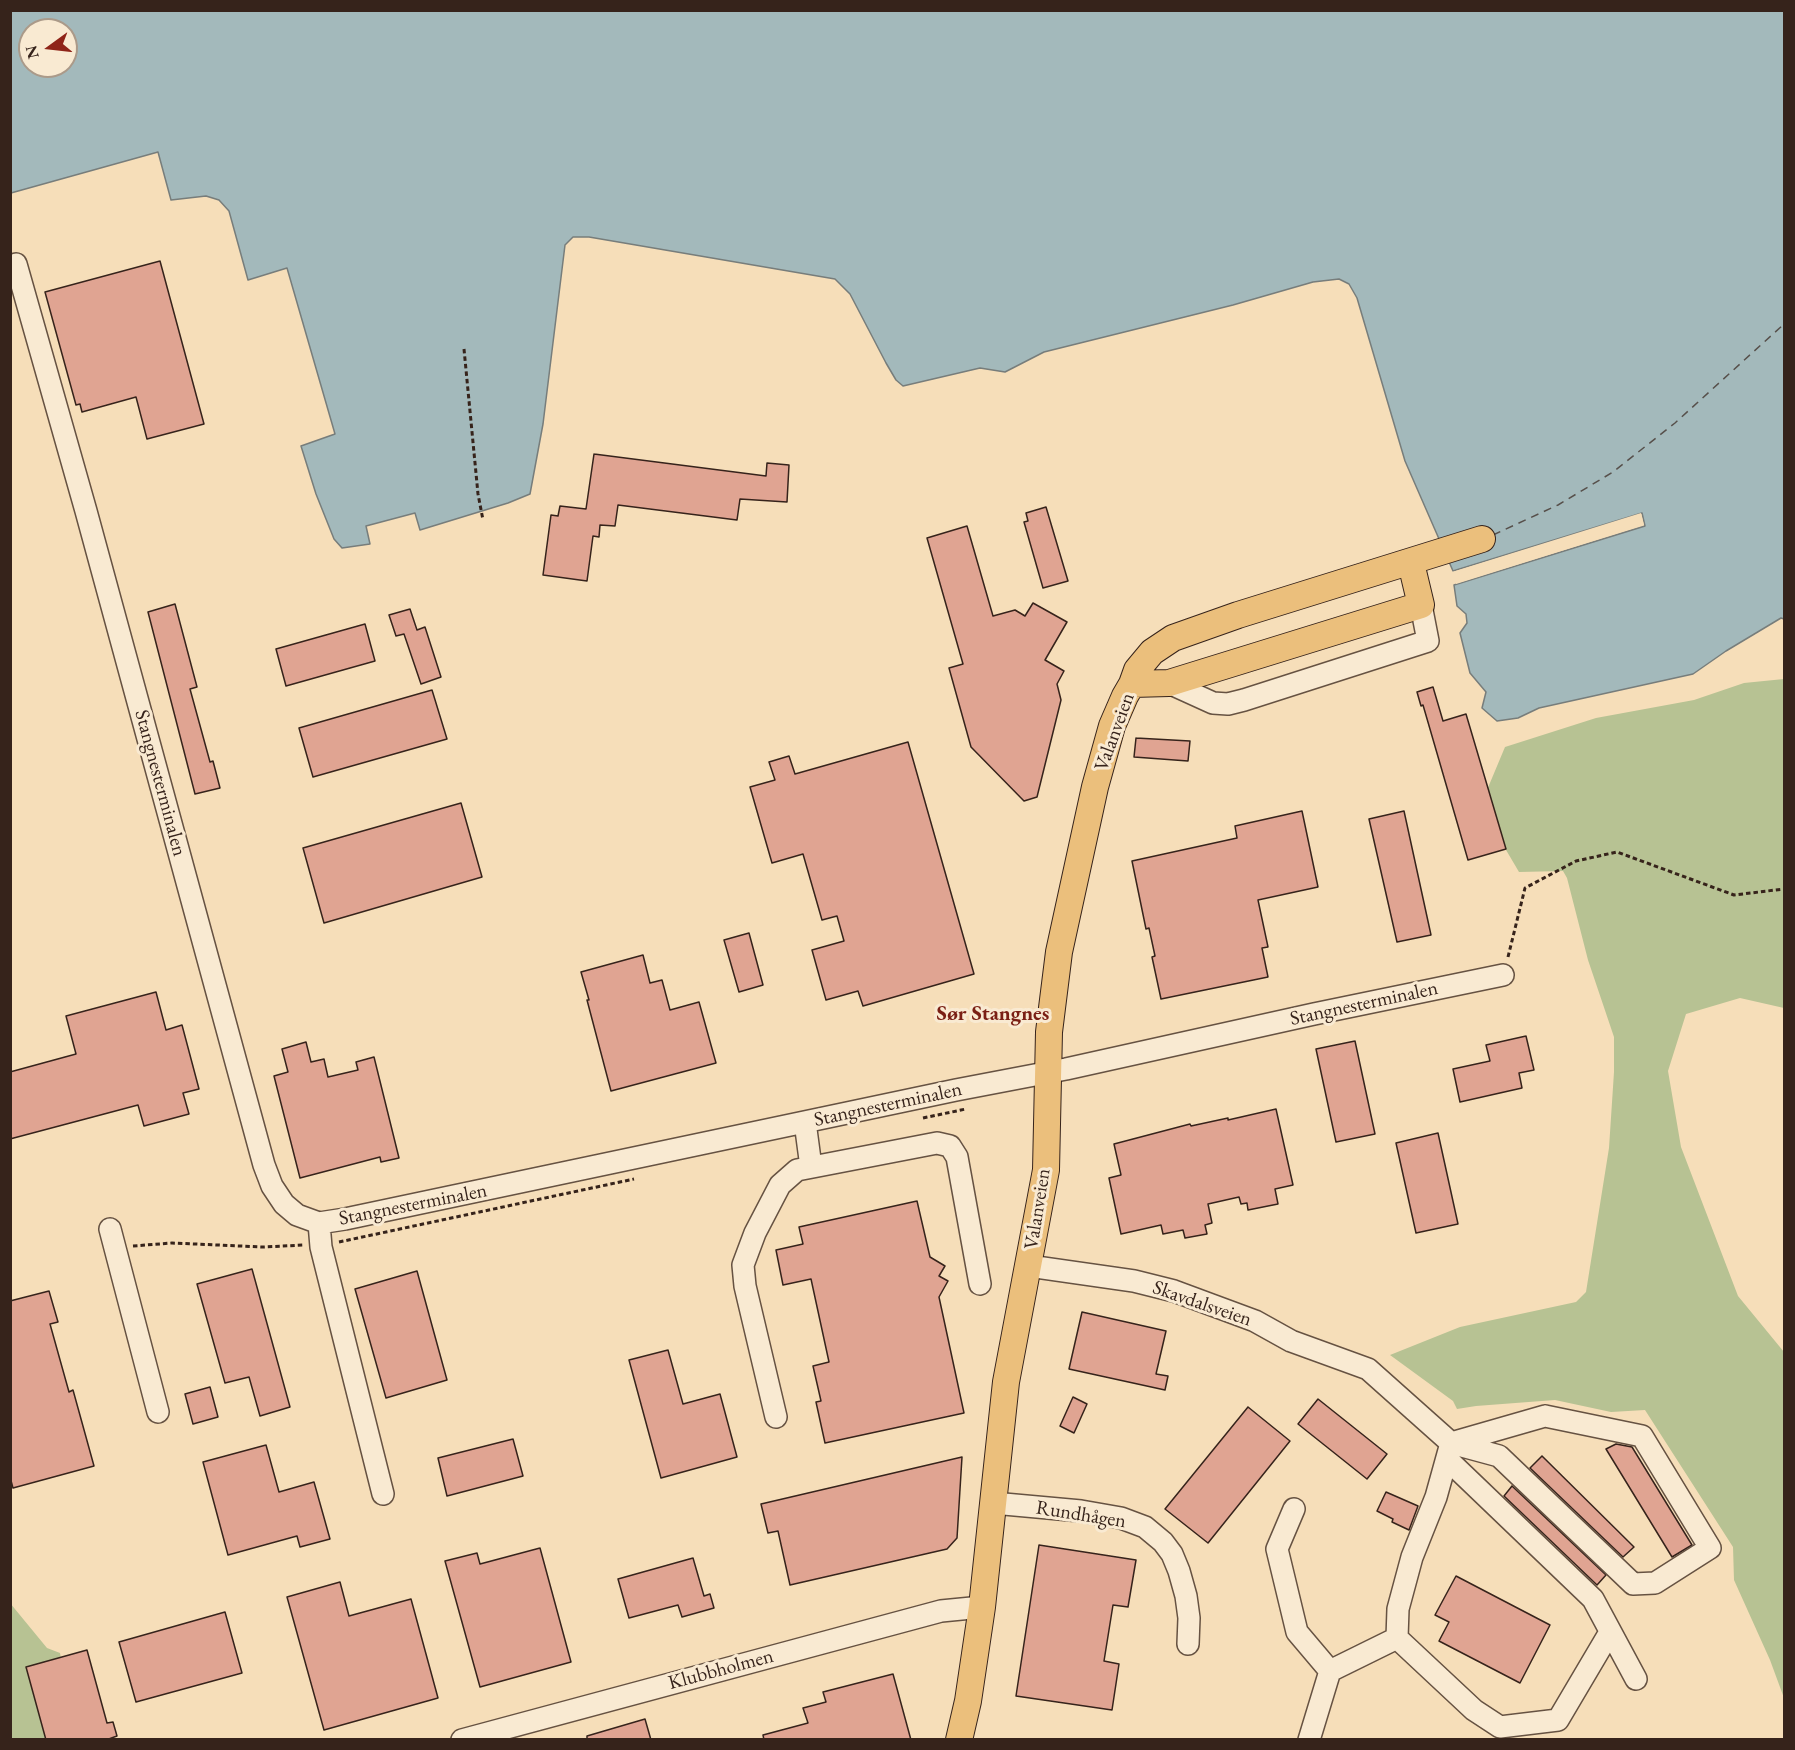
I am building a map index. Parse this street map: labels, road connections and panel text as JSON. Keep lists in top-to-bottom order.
{
  "streets": {
    "main road": ["Valanveien"],
    "street": [
      "Stangnesterminalen",
      "Skavdalsveien",
      "Rundhågen",
      "Klubbholmen"
    ]
  },
  "crossings": [
    ["Valanveien", "Stangnesterminalen"],
    ["Valanveien", "Skavdalsveien"],
    ["Valanveien", "Rundhågen"],
    ["Valanveien", "Klubbholmen"]
  ],
  "districts": ["Sør Stangnes"],
  "north": "left"
}
